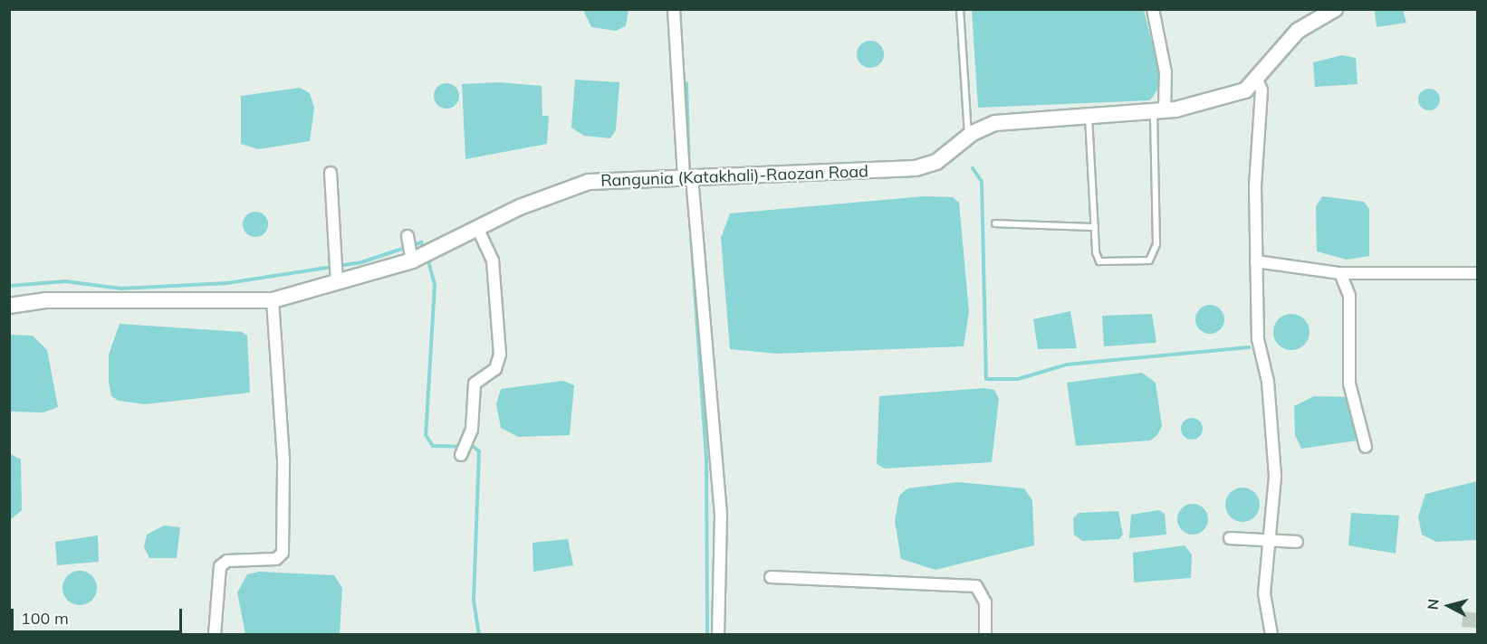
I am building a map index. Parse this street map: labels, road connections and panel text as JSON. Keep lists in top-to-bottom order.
{
  "streets": {
    "main road": ["Rangunia (Katakhali)-Raozan Road"]
  },
  "scale_bar": "100 m",
  "north": "left"
}
